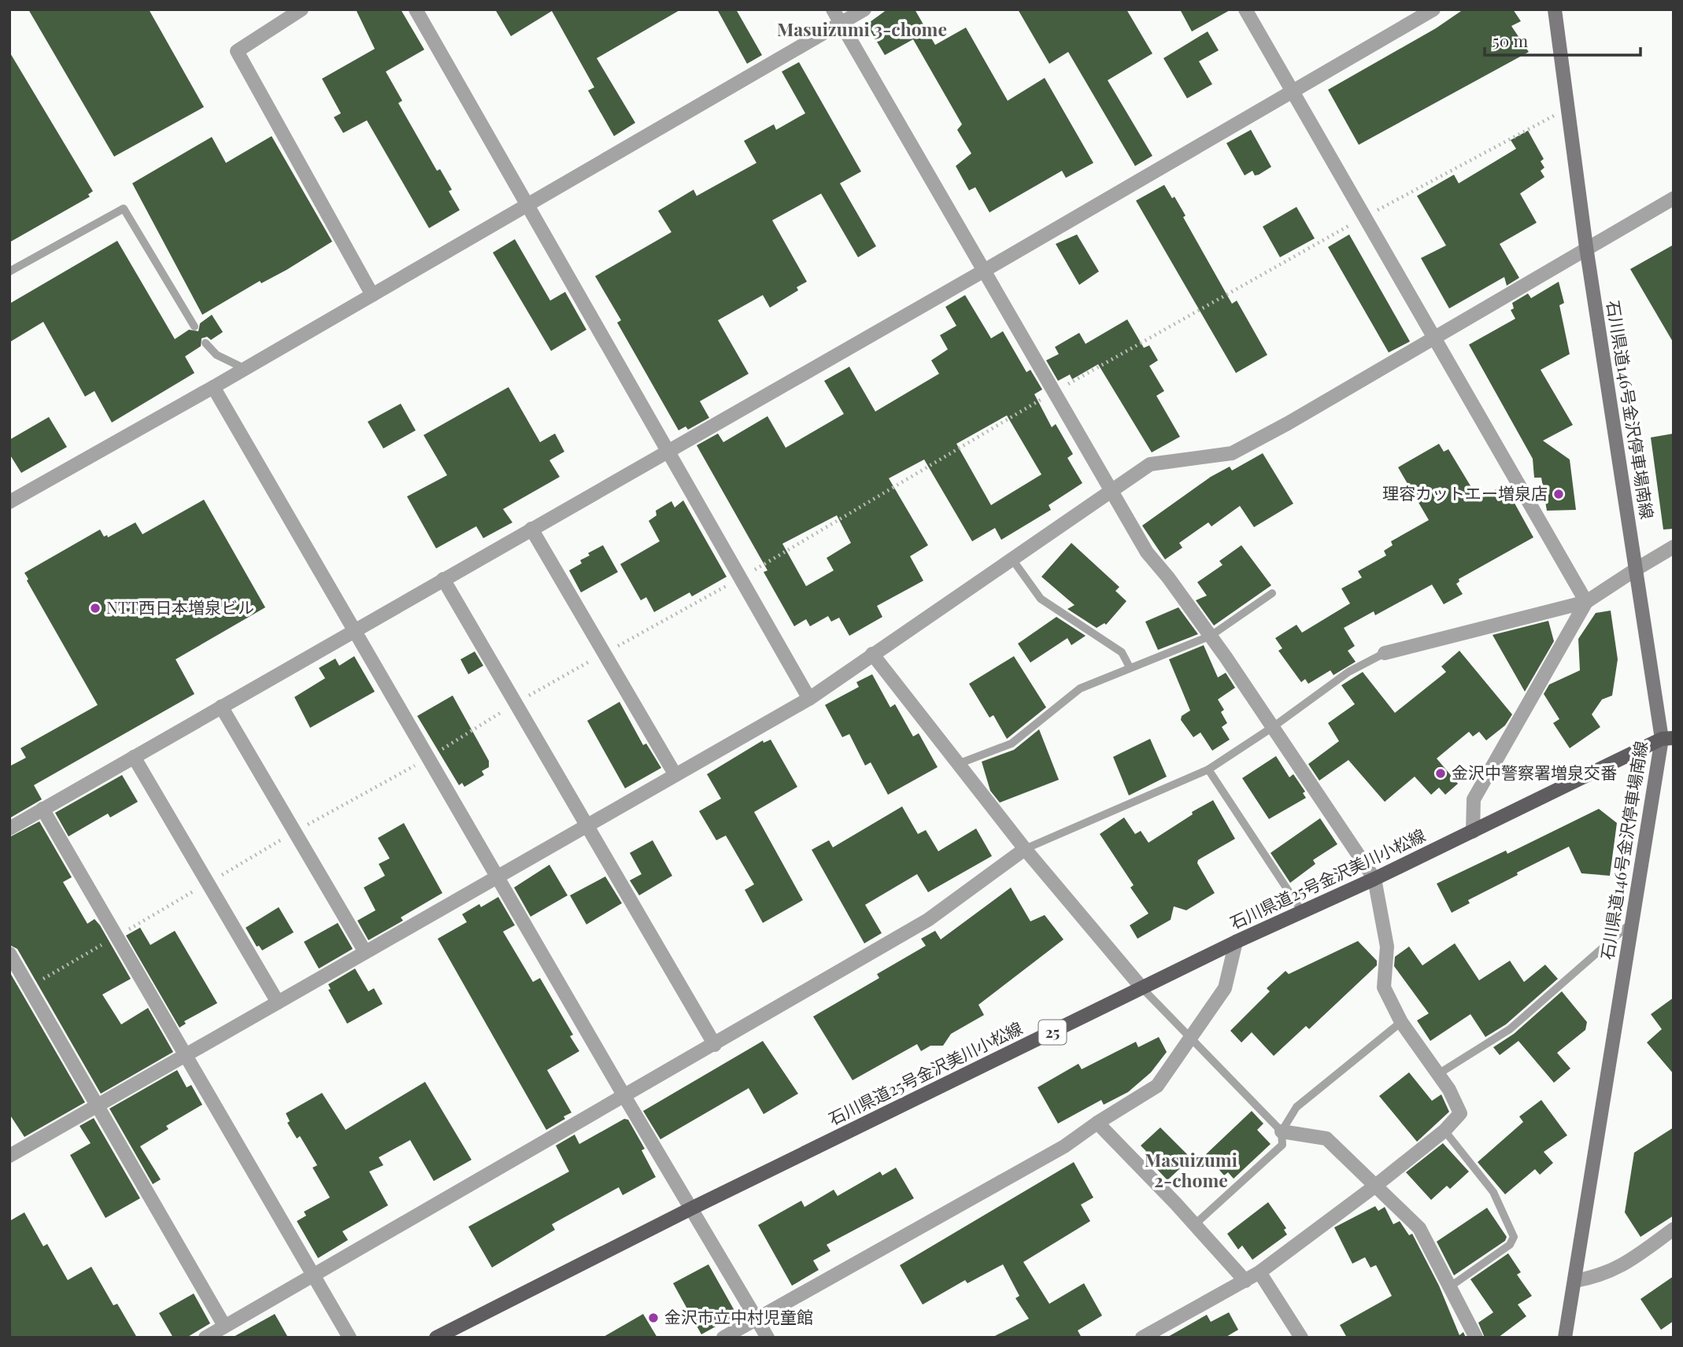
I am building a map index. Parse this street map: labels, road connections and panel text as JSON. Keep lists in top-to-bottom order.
{
  "streets": {
    "main road": ["石川県道146号金沢停車場南線", "石川県道25号金沢美川小松線", "25"]
  },
  "crossings": [
    ["石川県道146号金沢停車場南線", "石川県道25号金沢美川小松線"]
  ],
  "districts": ["Masuizumi 3-chome", "Masuizumi 2-chome"],
  "places": [
    "理容カットエー増泉店",
    "NTT西日本増泉ビル",
    "金沢中警察署増泉交番",
    "金沢市立中村児童館"
  ],
  "scale_bar": "50 m"
}
